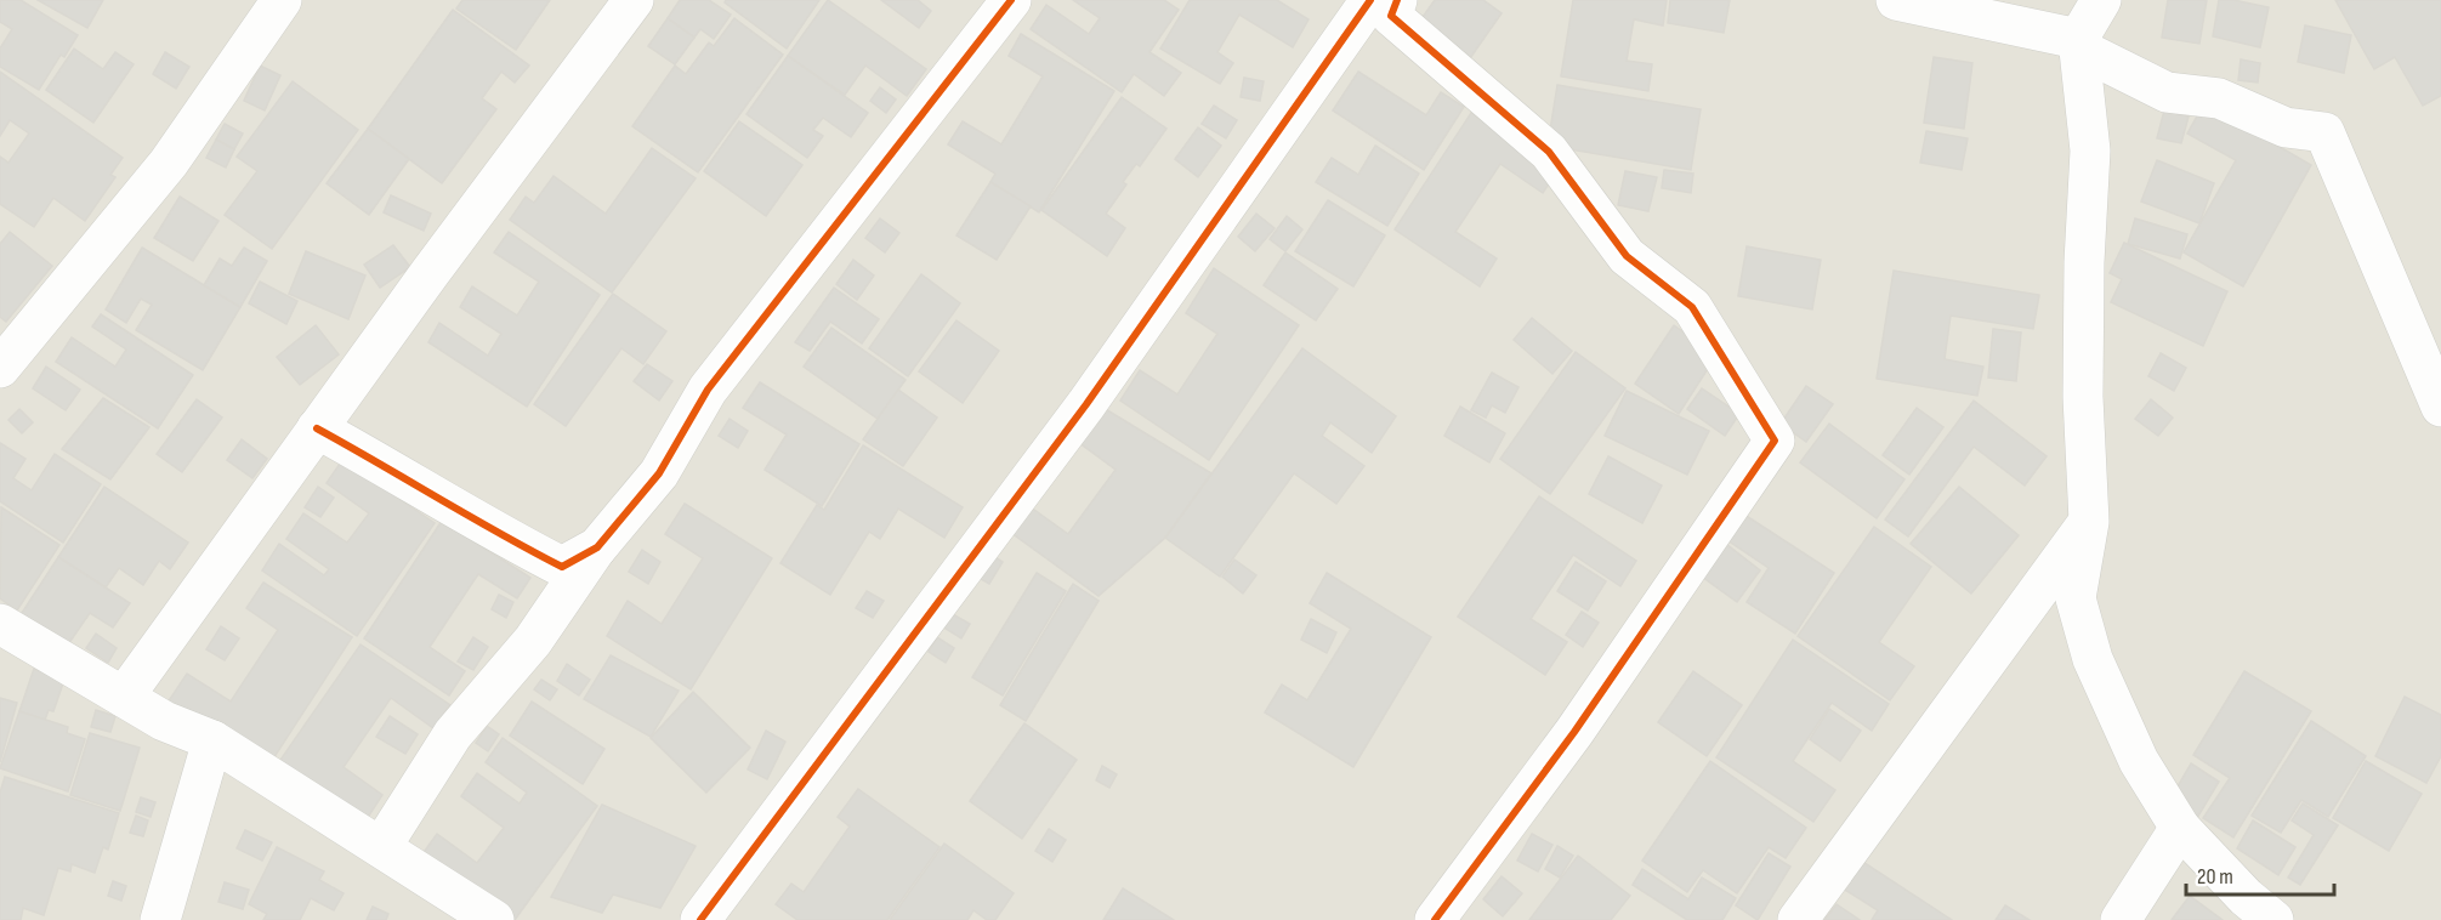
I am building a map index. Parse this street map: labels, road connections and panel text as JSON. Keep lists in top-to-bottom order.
{
  "scale_bar": "20 m"
}
